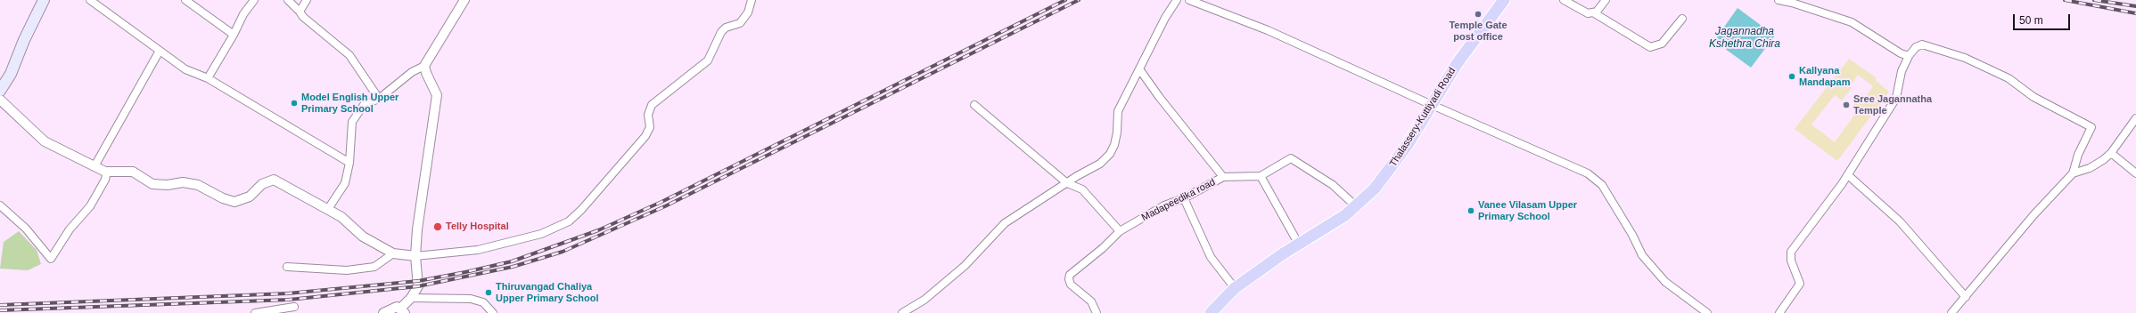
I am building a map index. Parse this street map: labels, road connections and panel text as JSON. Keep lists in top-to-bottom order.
{
  "streets": {
    "main road": ["Thalassery-Kuttiyadi Road"],
    "street": ["Madapeedika road"]
  },
  "crossings": [
    ["Thalassery-Kuttiyadi Road", "Madapeedika road"]
  ],
  "water": ["Jagannadha Kshethra Chira"],
  "places": [
    "Temple Gate post office",
    "Kallyana Mandapam",
    "Model English Upper Primary School",
    "Sree Jagannatha Temple",
    "Vanee Vilasam Upper Primary School",
    "Telly Hospital",
    "Thiruvangad Chaliya Upper Primary School"
  ],
  "scale_bar": "50 m"
}
